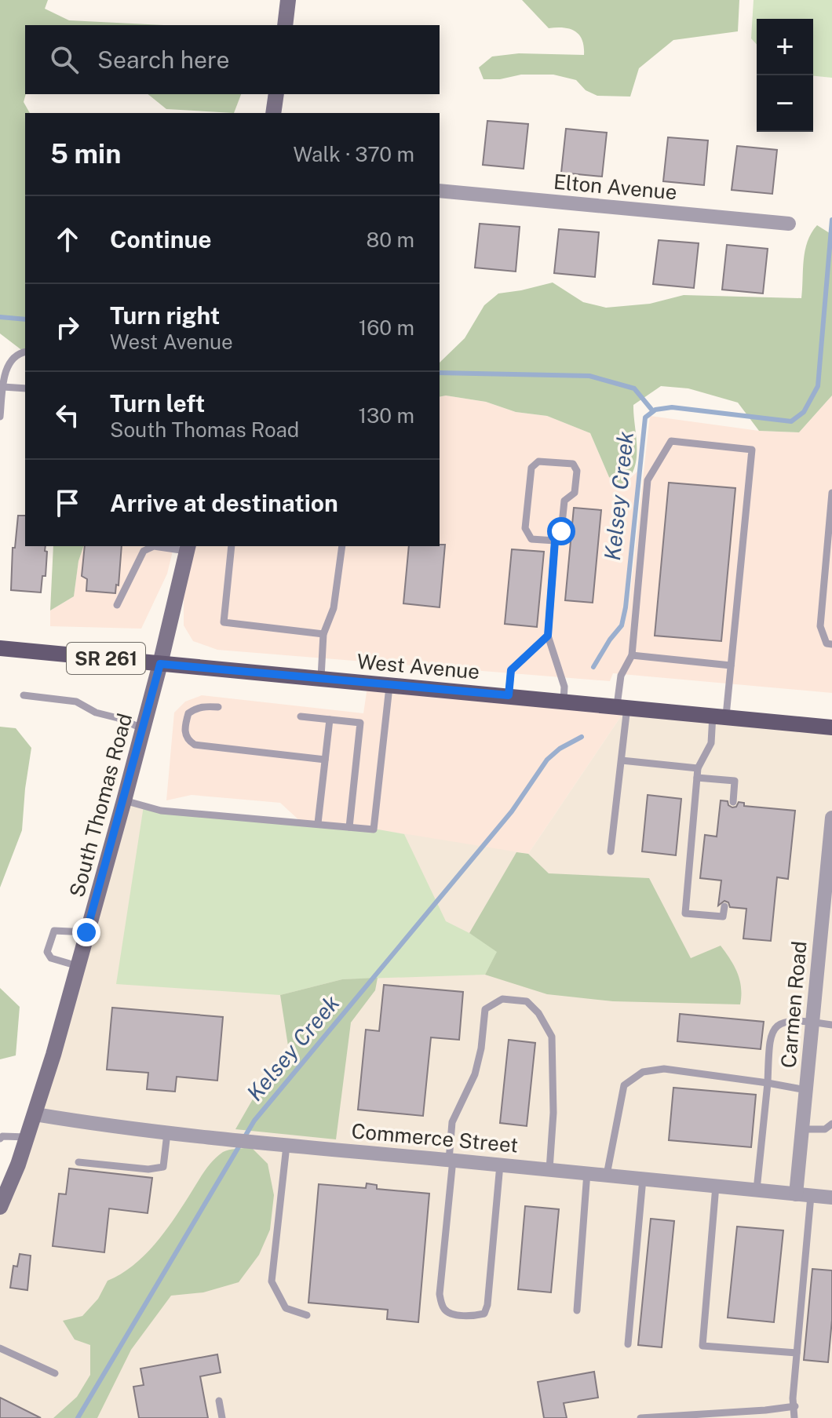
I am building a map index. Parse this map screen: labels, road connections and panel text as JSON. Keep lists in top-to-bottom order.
{
  "streets": {
    "main road": ["SR 261", "West Avenue"],
    "street": [
      "Elton Avenue",
      "South Thomas Road",
      "Carmen Road",
      "Commerce Street"
    ]
  },
  "crossings": [
    ["West Avenue", "South Thomas Road"],
    ["South Thomas Road", "Commerce Street"],
    ["Carmen Road", "Commerce Street"]
  ],
  "water": ["Kelsey Creek"],
  "page": {
    "map_buttons": ["+", "−"],
    "search": "Search here",
    "heading": ["5 min", "Walk · 370 m"],
    "list": [
      ["Continue", "80 m"],
      ["Turn right", "West Avenue", "160 m"],
      ["Turn left", "South Thomas Road", "130 m"],
      "Arrive at destination"
    ]
  }
}
